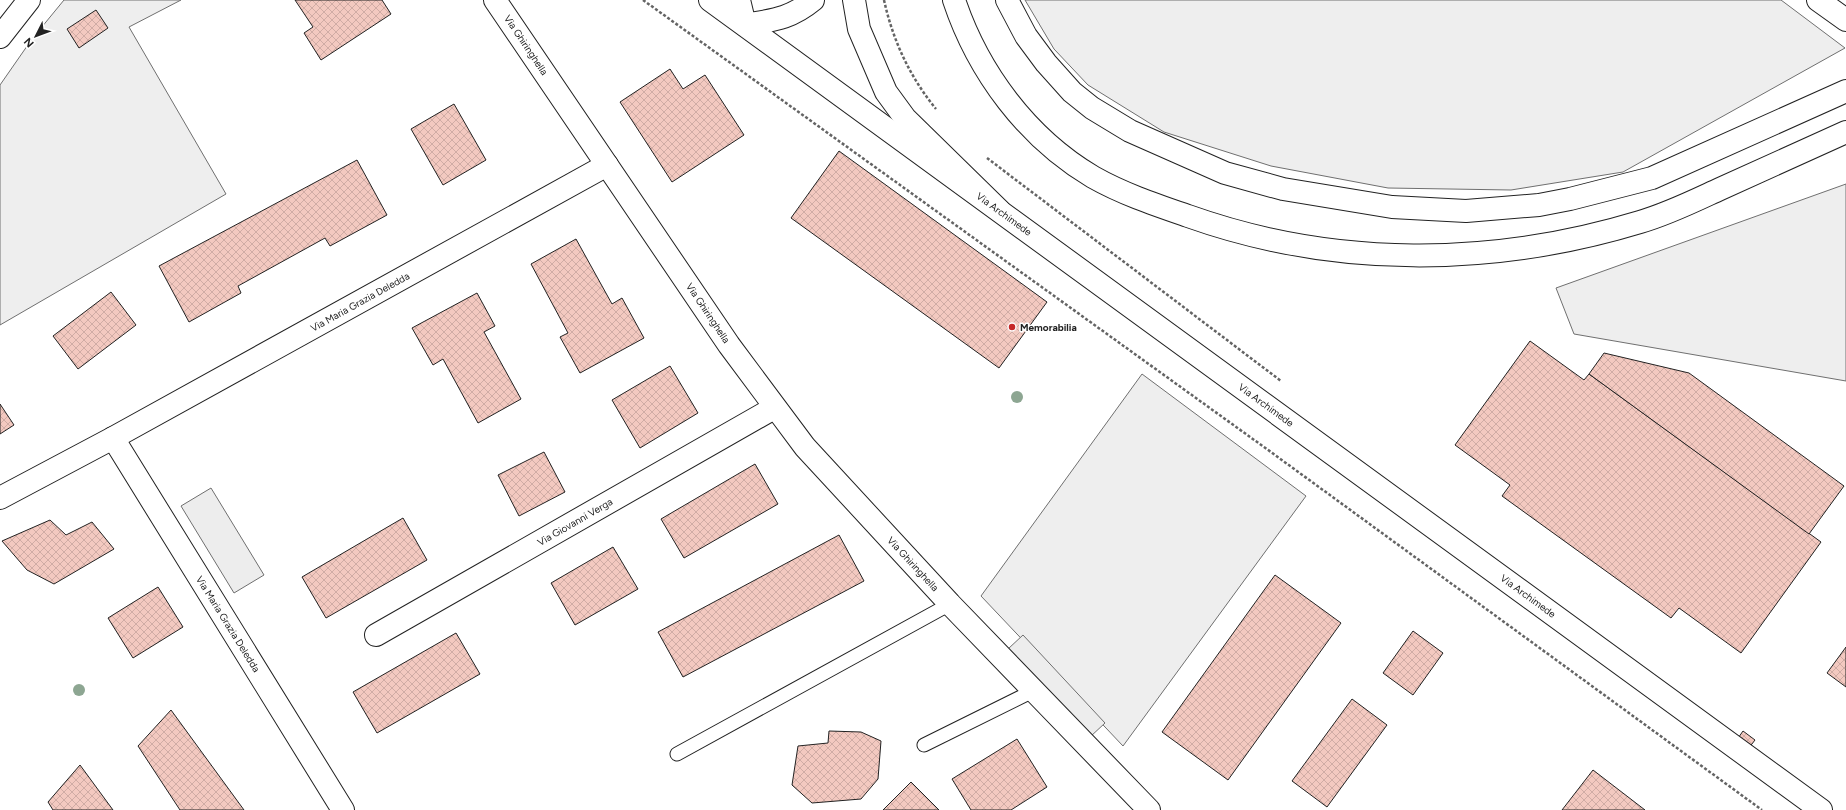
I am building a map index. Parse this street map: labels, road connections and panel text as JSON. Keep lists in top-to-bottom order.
{
  "streets": {
    "main road": [
      "Via Ghiringhella",
      "Via Archimede",
      "Via Maria Grazia Deledda",
      "Via Giovanni Verga"
    ]
  },
  "crossings": [
    ["Via Ghiringhella", "Via Maria Grazia Deledda"],
    ["Via Ghiringhella", "Via Giovanni Verga"]
  ],
  "places": ["Memorabilia"],
  "north": "bottom left"
}
